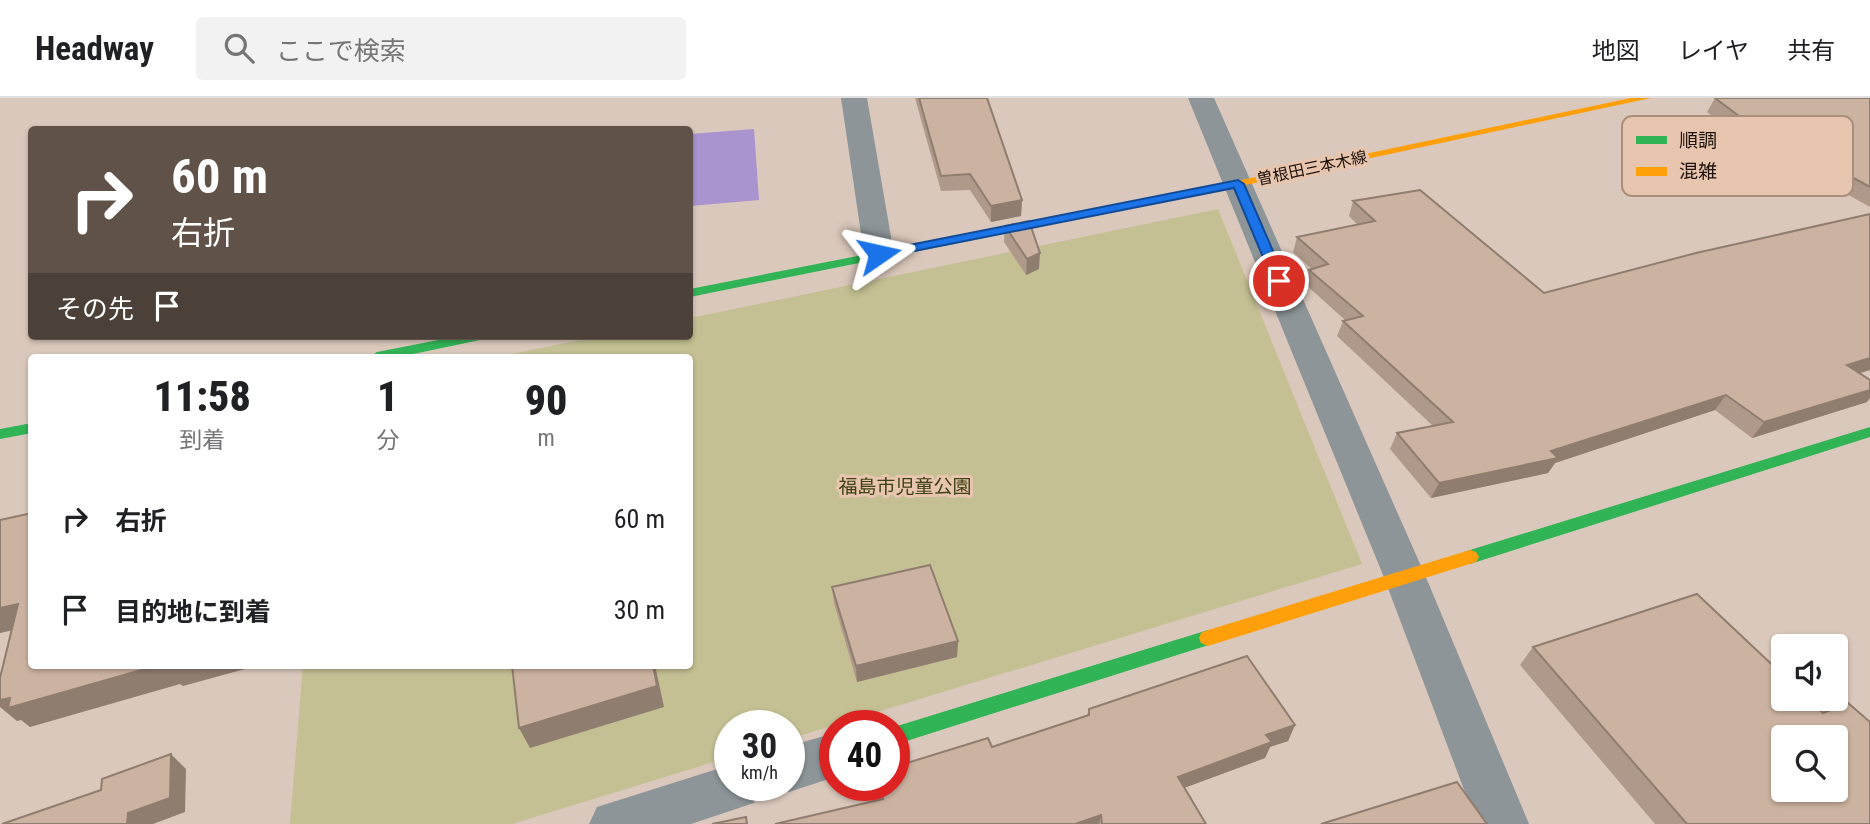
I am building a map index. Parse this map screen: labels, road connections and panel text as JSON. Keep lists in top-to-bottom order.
{
  "streets": {
    "street": ["曽根田三本木線"]
  },
  "parks": ["福島市児童公園"],
  "legend": ["順調", "混雑"],
  "page": {
    "header": "Headway",
    "search": "ここで検索",
    "nav": ["地図", "レイヤ", "共有"],
    "turn": ["60 m", "右折"],
    "then": "その先",
    "eta": [
      "11:58",
      "到着",
      "1",
      "分",
      "90",
      "m"
    ],
    "list": [
      {
        "name": "右折",
        "value": "60 m"
      },
      {
        "name": "目的地に到着",
        "value": "30 m"
      }
    ],
    "speed": "30 km/h",
    "limit": "40"
  }
}
